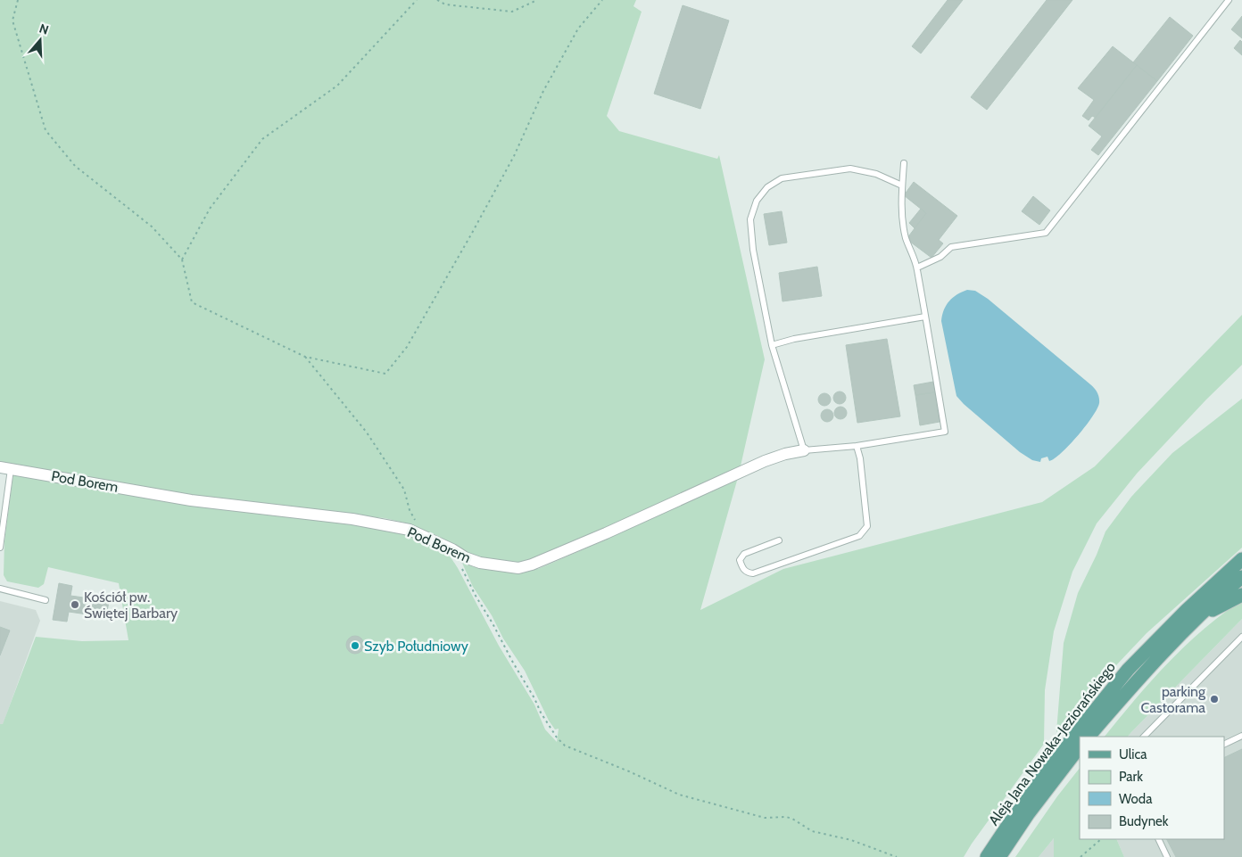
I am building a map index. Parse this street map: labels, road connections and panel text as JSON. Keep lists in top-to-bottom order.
{
  "streets": {
    "main road": ["Aleja Jana Nowaka-Jeziorańskiego"],
    "street": ["Pod Borem"]
  },
  "places": ["Kościół pw. Świętej Barbary", "Szyb Południowy", "parking Castorama"],
  "legend": [
    "Ulica",
    "Park",
    "Woda",
    "Budynek"
  ],
  "north": "top"
}
